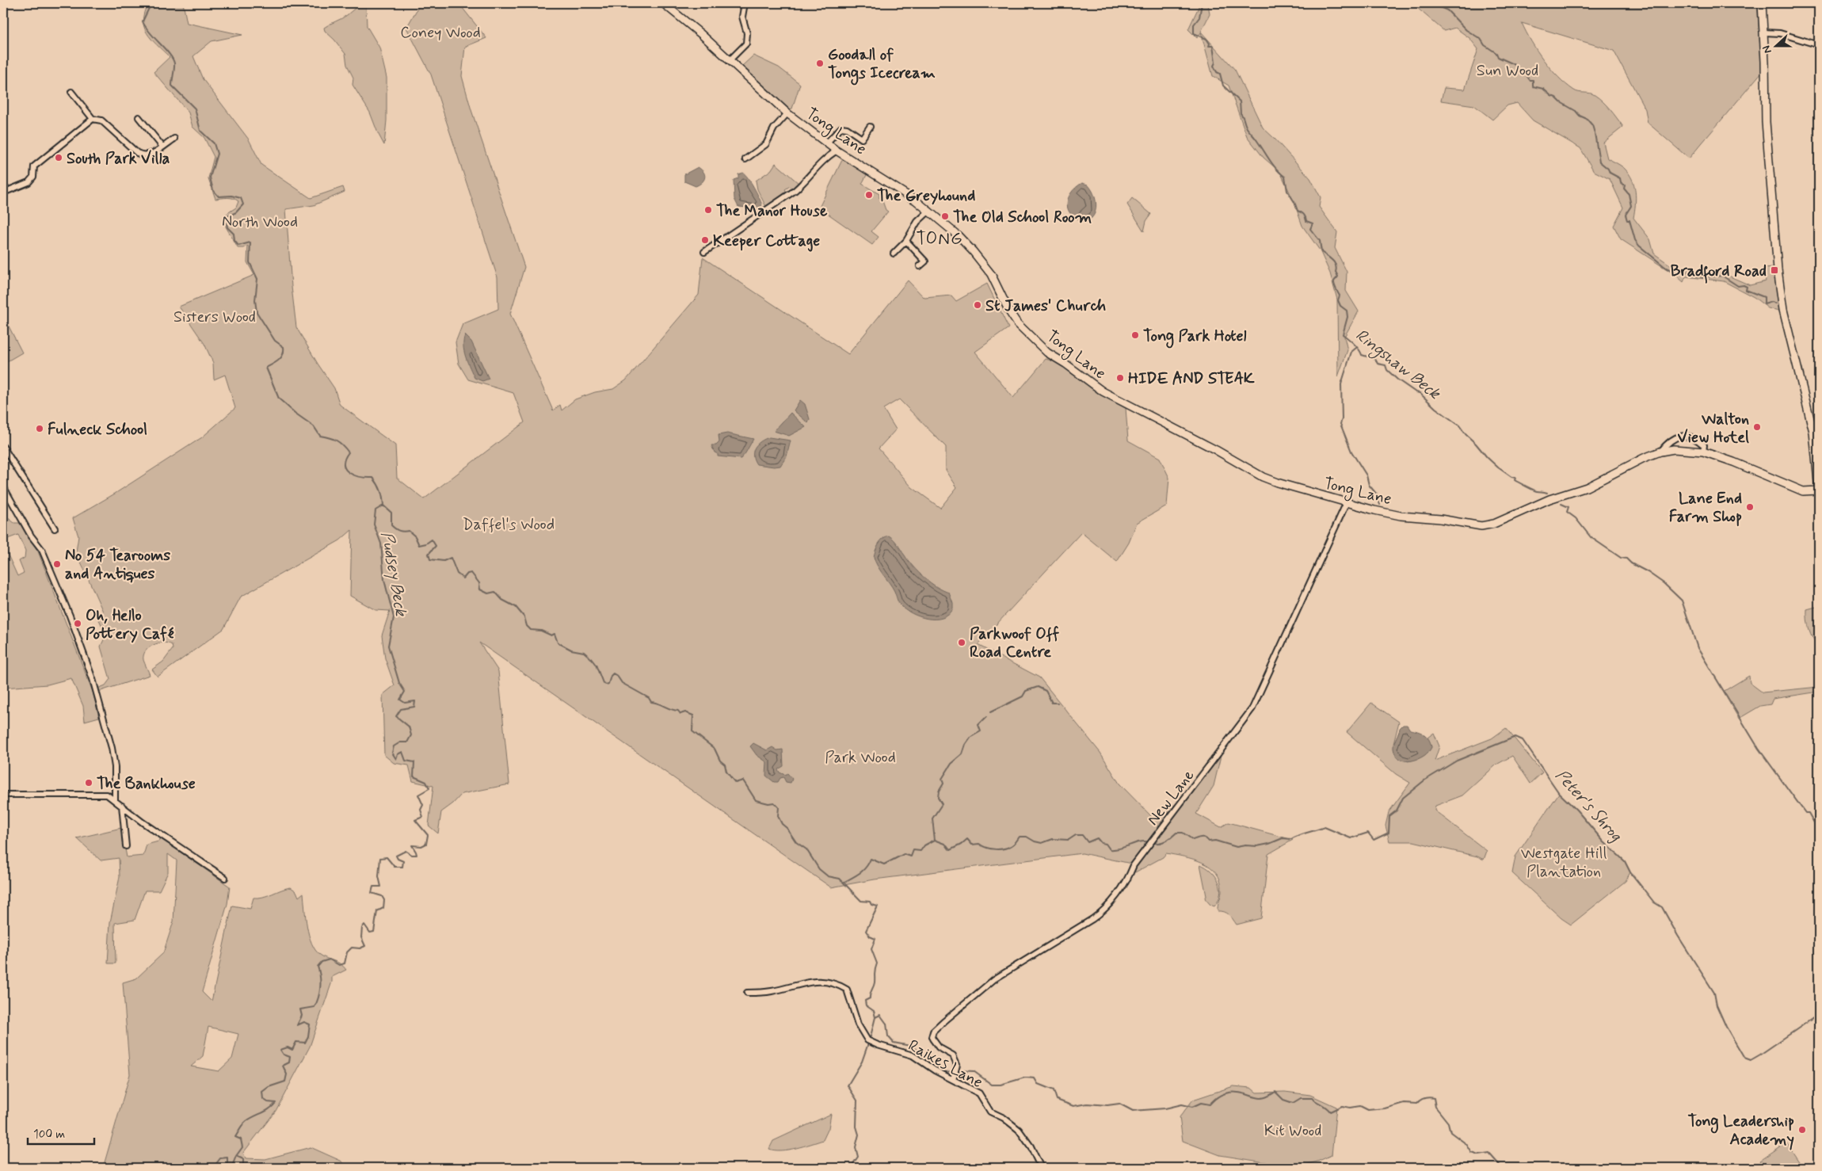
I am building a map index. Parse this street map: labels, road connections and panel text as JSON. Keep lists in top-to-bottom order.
{
  "streets": {
    "street": ["Tong Lane", "New Lane", "Raikes Lane"]
  },
  "crossings": [
    ["Tong Lane", "New Lane"],
    ["New Lane", "Raikes Lane"]
  ],
  "districts": ["TONG"],
  "water": ["Ringshaw Beck", "Pudsey Beck", "Peter's Shrog"],
  "parks": [
    "Coney Wood",
    "Sun Wood",
    "North Wood",
    "Sisters Wood",
    "Daffel's Wood",
    "Park Wood",
    "Westgate Hill Plantation",
    "Kit Wood"
  ],
  "places": {
    "other": [
      "Goodall of Tongs Icecream",
      "South Park Villa",
      "The Greyhound",
      "The Manor House",
      "The Old School Room",
      "Keeper Cottage",
      "St James' Church",
      "Tong Park Hotel",
      "HIDE AND STEAK",
      "Walton View Hotel",
      "Fulneck School",
      "Lane End Farm Shop",
      "No 54 Tearooms and Antiques",
      "Oh, Hello Pottery Café",
      "Parkwoof Off Road Centre",
      "The Bankhouse",
      "Tong Leadership Academy"
    ],
    "transit": ["Bradford Road"]
  },
  "scale_bar": "100 m",
  "north": "left"
}
